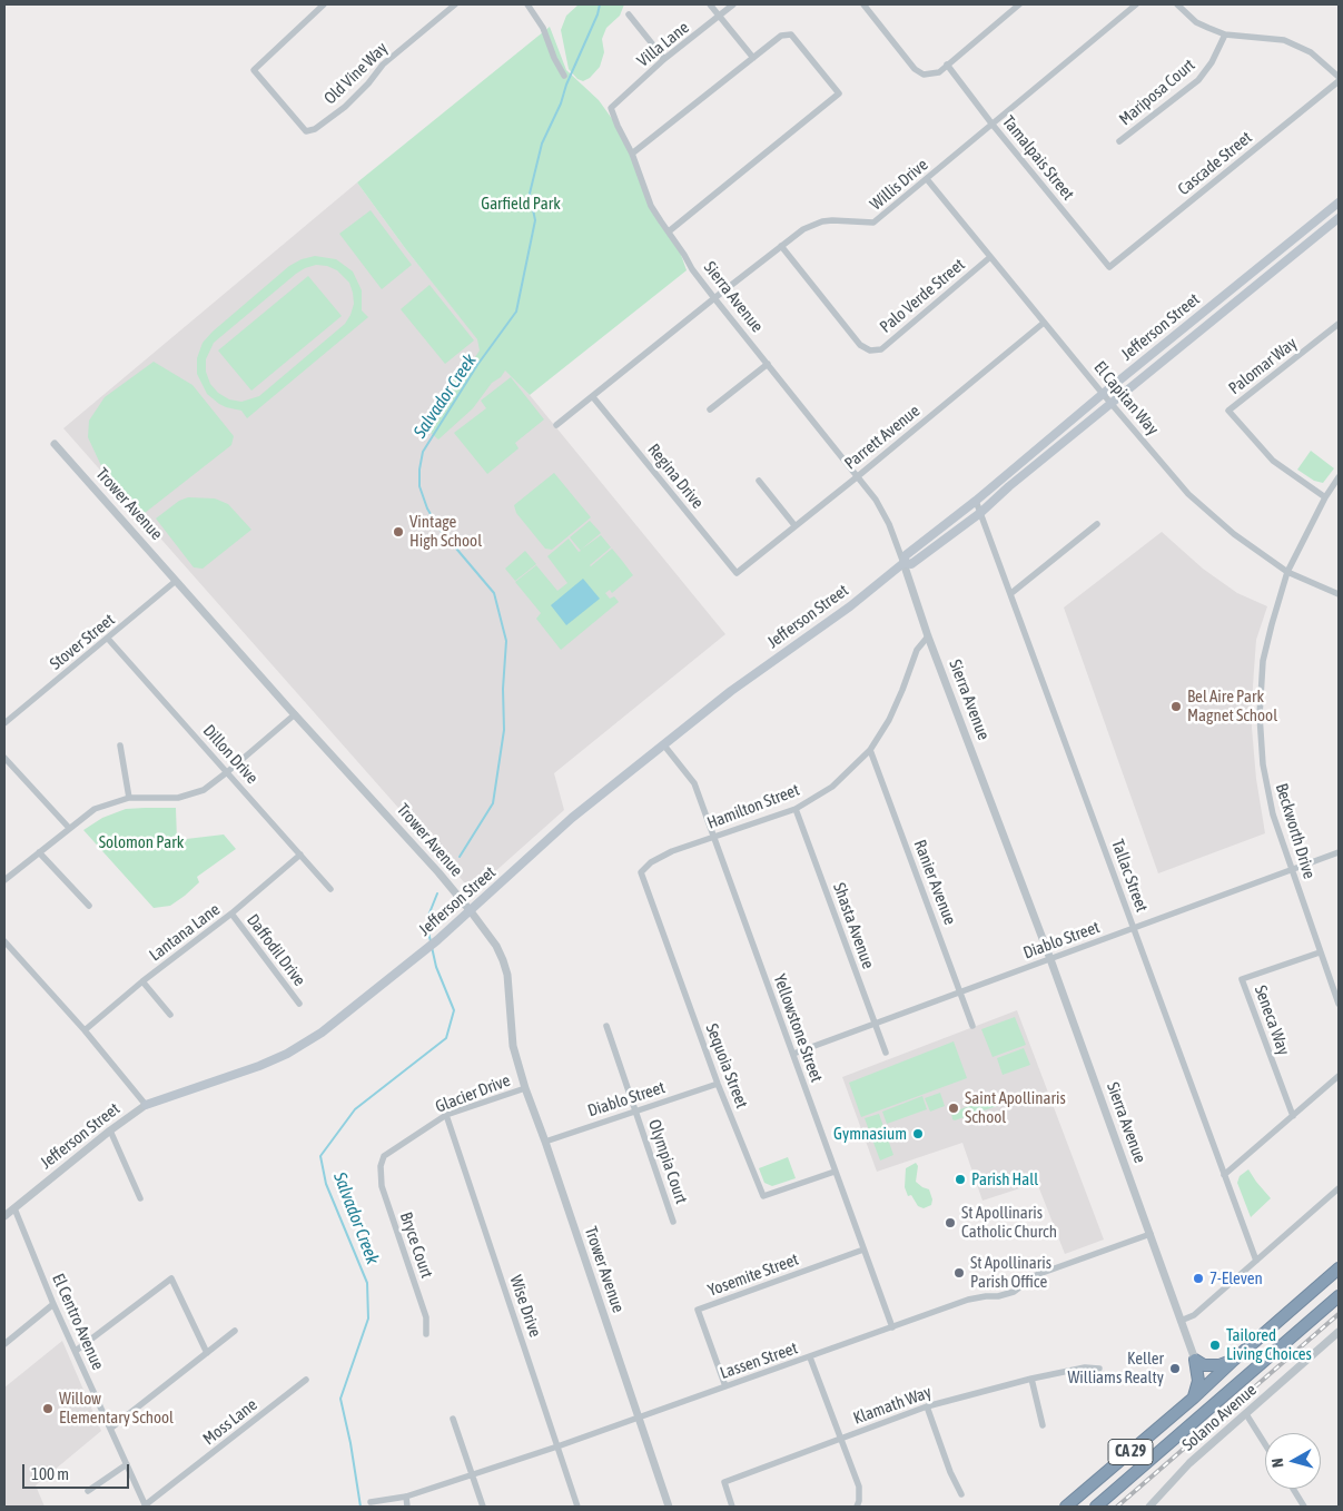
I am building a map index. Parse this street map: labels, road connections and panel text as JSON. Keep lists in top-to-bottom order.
{
  "streets": {
    "highway": ["CA 29"],
    "main road": ["Jefferson Street"],
    "street": [
      "Villa Lane",
      "Old Vine Way",
      "Mariposa Court",
      "Tamalpais Street",
      "Cascade Street",
      "Willis Drive",
      "Palo Verde Street",
      "Sierra Avenue",
      "Palomar Way",
      "El Capitan Way",
      "Parrett Avenue",
      "Regina Drive",
      "Trower Avenue",
      "Stover Street",
      "Dillon Drive",
      "Hamilton Street",
      "Beckworth Drive",
      "Tallac Street",
      "Ranier Avenue",
      "Shasta Avenue",
      "Lantana Lane",
      "Diablo Street",
      "Daffodil Drive",
      "Seneca Way",
      "Yellowstone Street",
      "Sequoia Street",
      "Glacier Drive",
      "Olympia Court",
      "Bryce Court",
      "Yosemite Street",
      "Wise Drive",
      "El Centro Avenue",
      "Lassen Street",
      "Klamath Way",
      "Solano Avenue",
      "Moss Lane"
    ]
  },
  "crossings": [
    ["Villa Lane", "Sierra Avenue"],
    ["Tamalpais Street", "Cascade Street"],
    ["Tamalpais Street", "Willis Drive"],
    ["Willis Drive", "Palo Verde Street"],
    ["Willis Drive", "Sierra Avenue"],
    ["Willis Drive", "El Capitan Way"],
    ["Willis Drive", "Regina Drive"],
    ["Palo Verde Street", "El Capitan Way"],
    ["Sierra Avenue", "Jefferson Street"],
    ["Sierra Avenue", "Parrett Avenue"],
    ["Sierra Avenue", "Hamilton Street"],
    ["Sierra Avenue", "Diablo Street"],
    ["Sierra Avenue", "Lassen Street"],
    ["Jefferson Street", "El Capitan Way"],
    ["Jefferson Street", "Trower Avenue"],
    ["Jefferson Street", "Tallac Street"],
    ["Jefferson Street", "Yellowstone Street"],
    ["Jefferson Street", "El Centro Avenue"],
    ["Palomar Way", "Beckworth Drive"],
    ["El Capitan Way", "Parrett Avenue"],
    ["El Capitan Way", "Beckworth Drive"],
    ["Parrett Avenue", "Regina Drive"],
    ["Trower Avenue", "Stover Street"],
    ["Trower Avenue", "Diablo Street"],
    ["Trower Avenue", "Glacier Drive"],
    ["Trower Avenue", "Lassen Street"],
    ["Stover Street", "Dillon Drive"],
    ["Dillon Drive", "Lantana Lane"],
    ["Hamilton Street", "Ranier Avenue"],
    ["Hamilton Street", "Shasta Avenue"],
    ["Hamilton Street", "Yellowstone Street"],
    ["Hamilton Street", "Sequoia Street"],
    ["Beckworth Drive", "Diablo Street"],
    ["Beckworth Drive", "Seneca Way"],
    ["Tallac Street", "Diablo Street"],
    ["Ranier Avenue", "Diablo Street"],
    ["Shasta Avenue", "Diablo Street"],
    ["Lantana Lane", "Daffodil Drive"],
    ["Diablo Street", "Yellowstone Street"],
    ["Diablo Street", "Sequoia Street"],
    ["Diablo Street", "Olympia Court"],
    ["Yellowstone Street", "Sequoia Street"],
    ["Yellowstone Street", "Yosemite Street"],
    ["Yellowstone Street", "Lassen Street"],
    ["Glacier Drive", "Bryce Court"],
    ["Glacier Drive", "Wise Drive"],
    ["Yosemite Street", "Lassen Street"],
    ["Wise Drive", "Lassen Street"],
    ["El Centro Avenue", "Moss Lane"]
  ],
  "water": ["Salvador Creek"],
  "parks": ["Garfield Park", "Solomon Park"],
  "places": [
    "Vintage High School",
    "Bel Aire Park Magnet School",
    "Saint Apollinaris School",
    "Gymnasium",
    "Parish Hall",
    "St Apollinaris Catholic Church",
    "St Apollinaris Parish Office",
    "7-Eleven",
    "Tailored Living Choices",
    "Keller Williams Realty",
    "Willow Elementary School"
  ],
  "scale_bar": "100 m",
  "north": "left"
}
